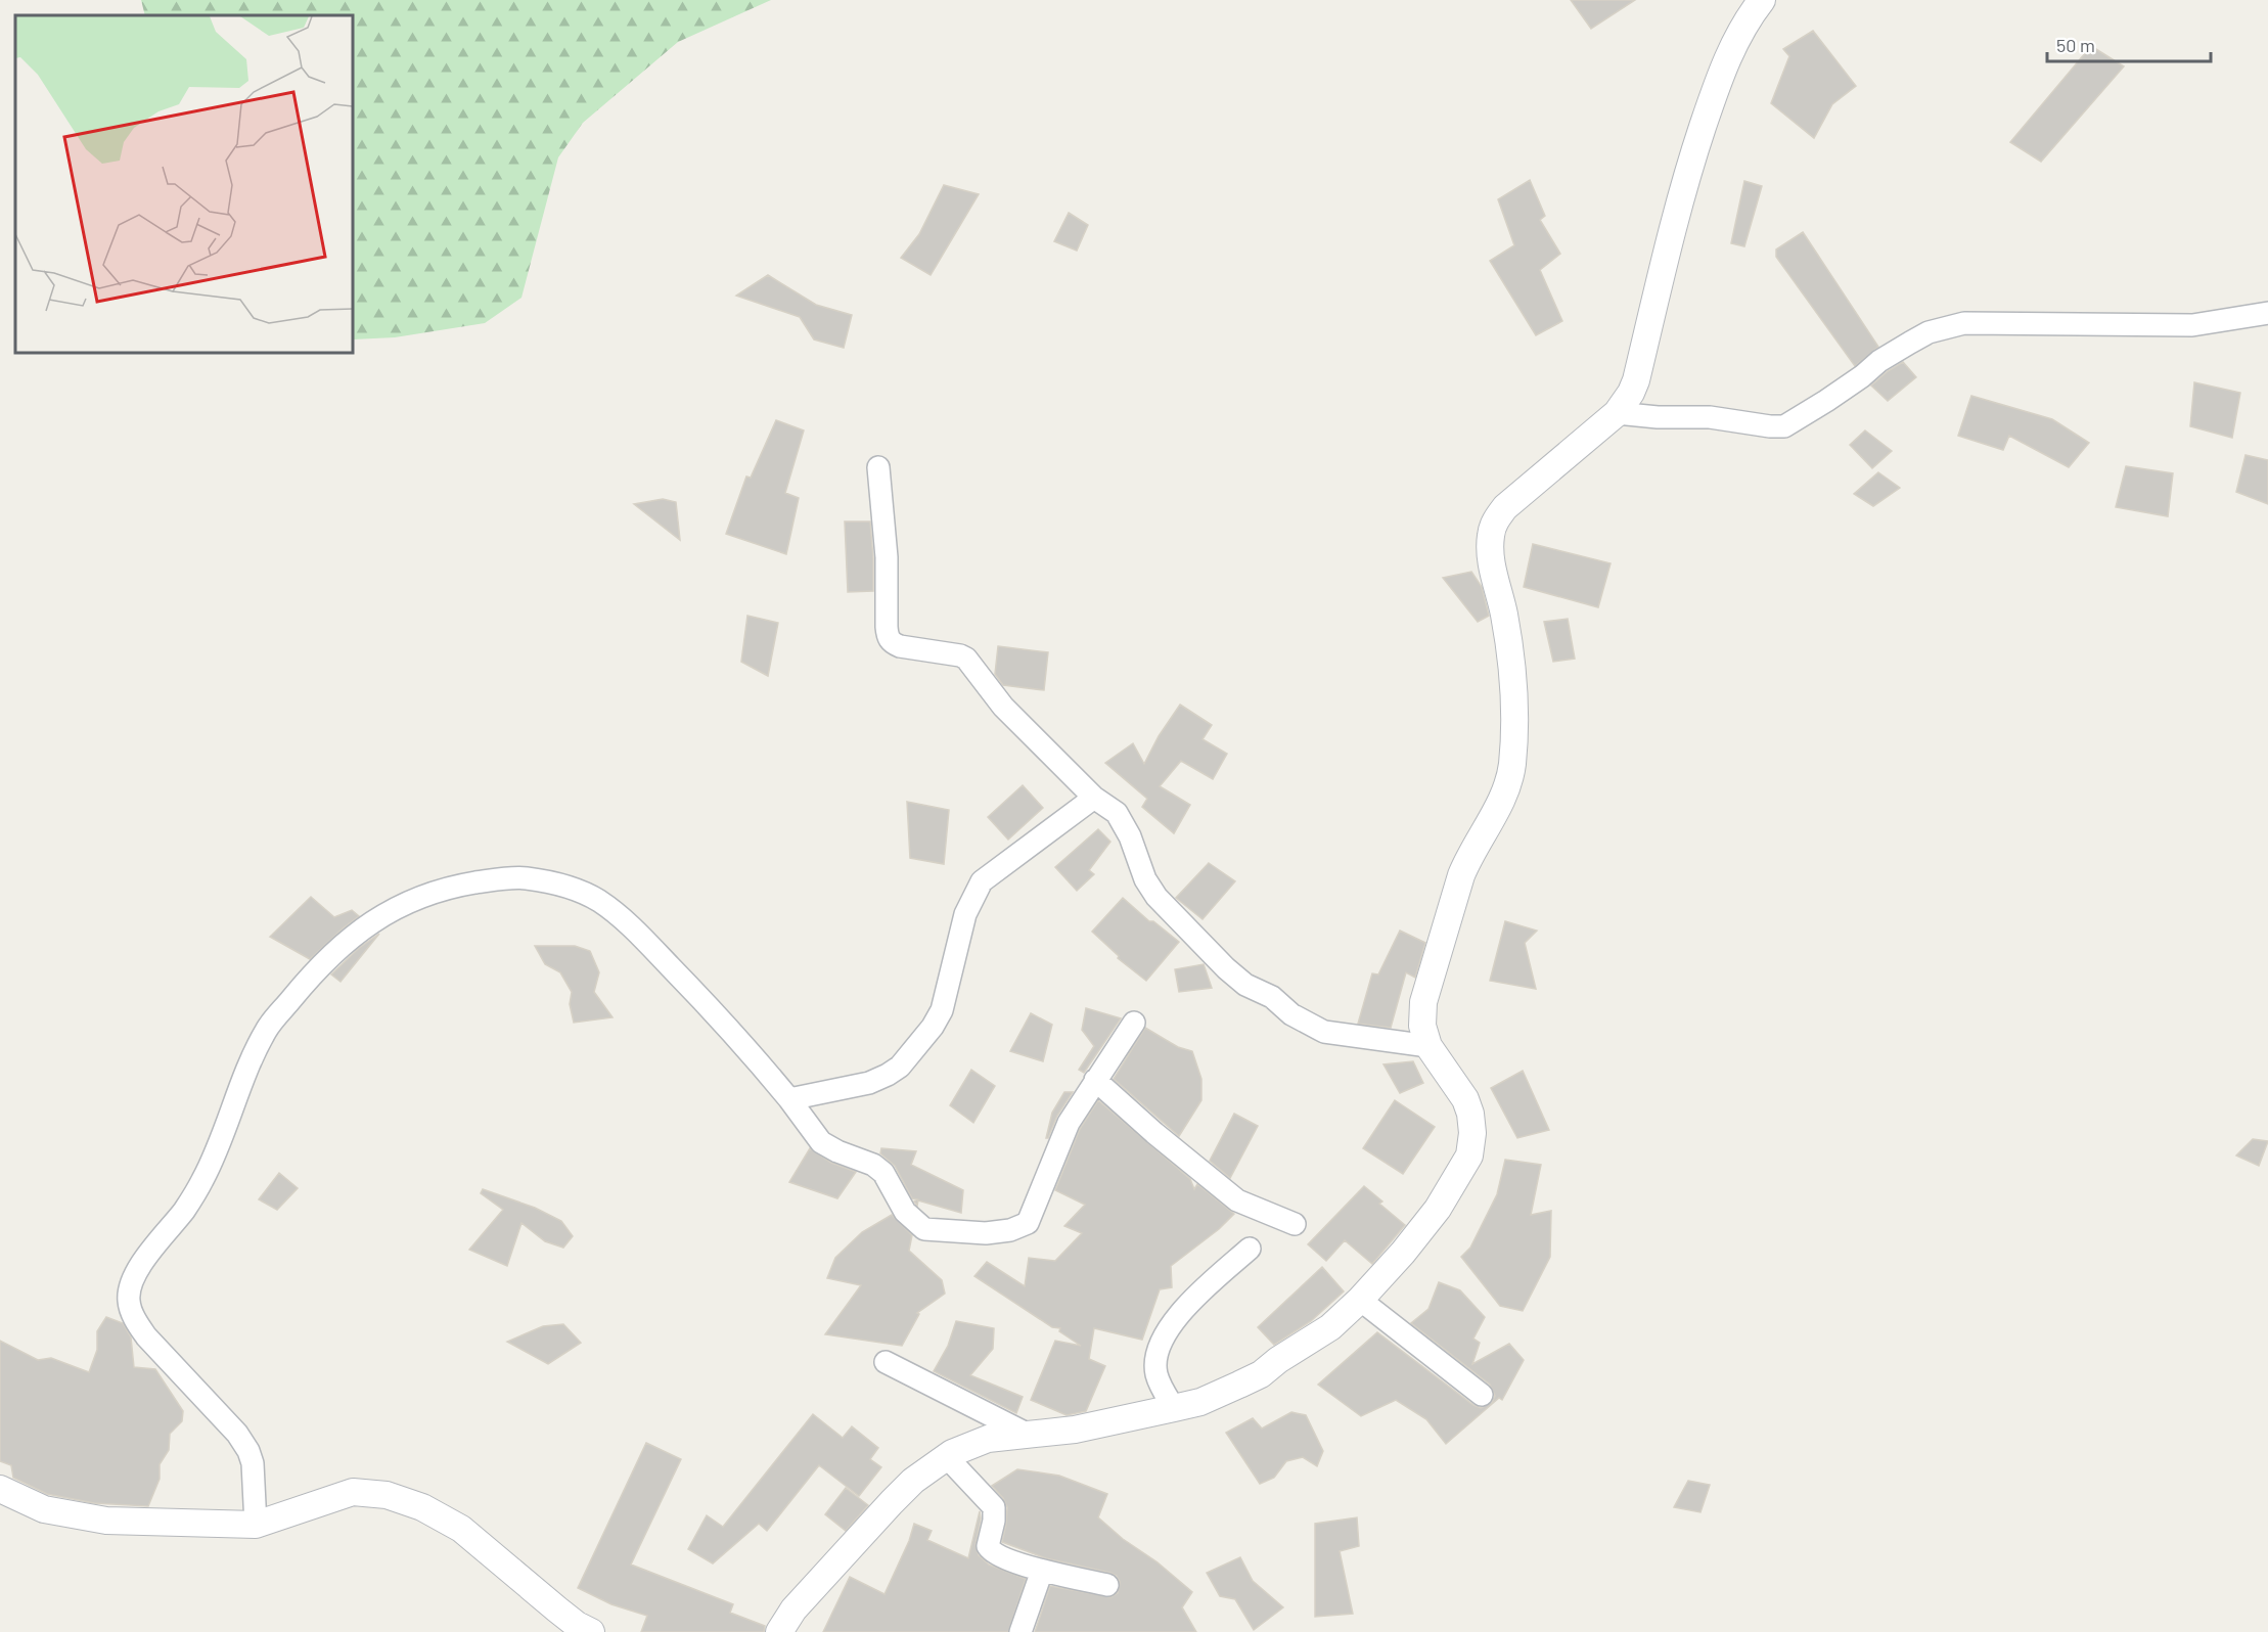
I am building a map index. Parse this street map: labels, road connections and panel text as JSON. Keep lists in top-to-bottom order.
{
  "scale_bar": "50 m"
}
